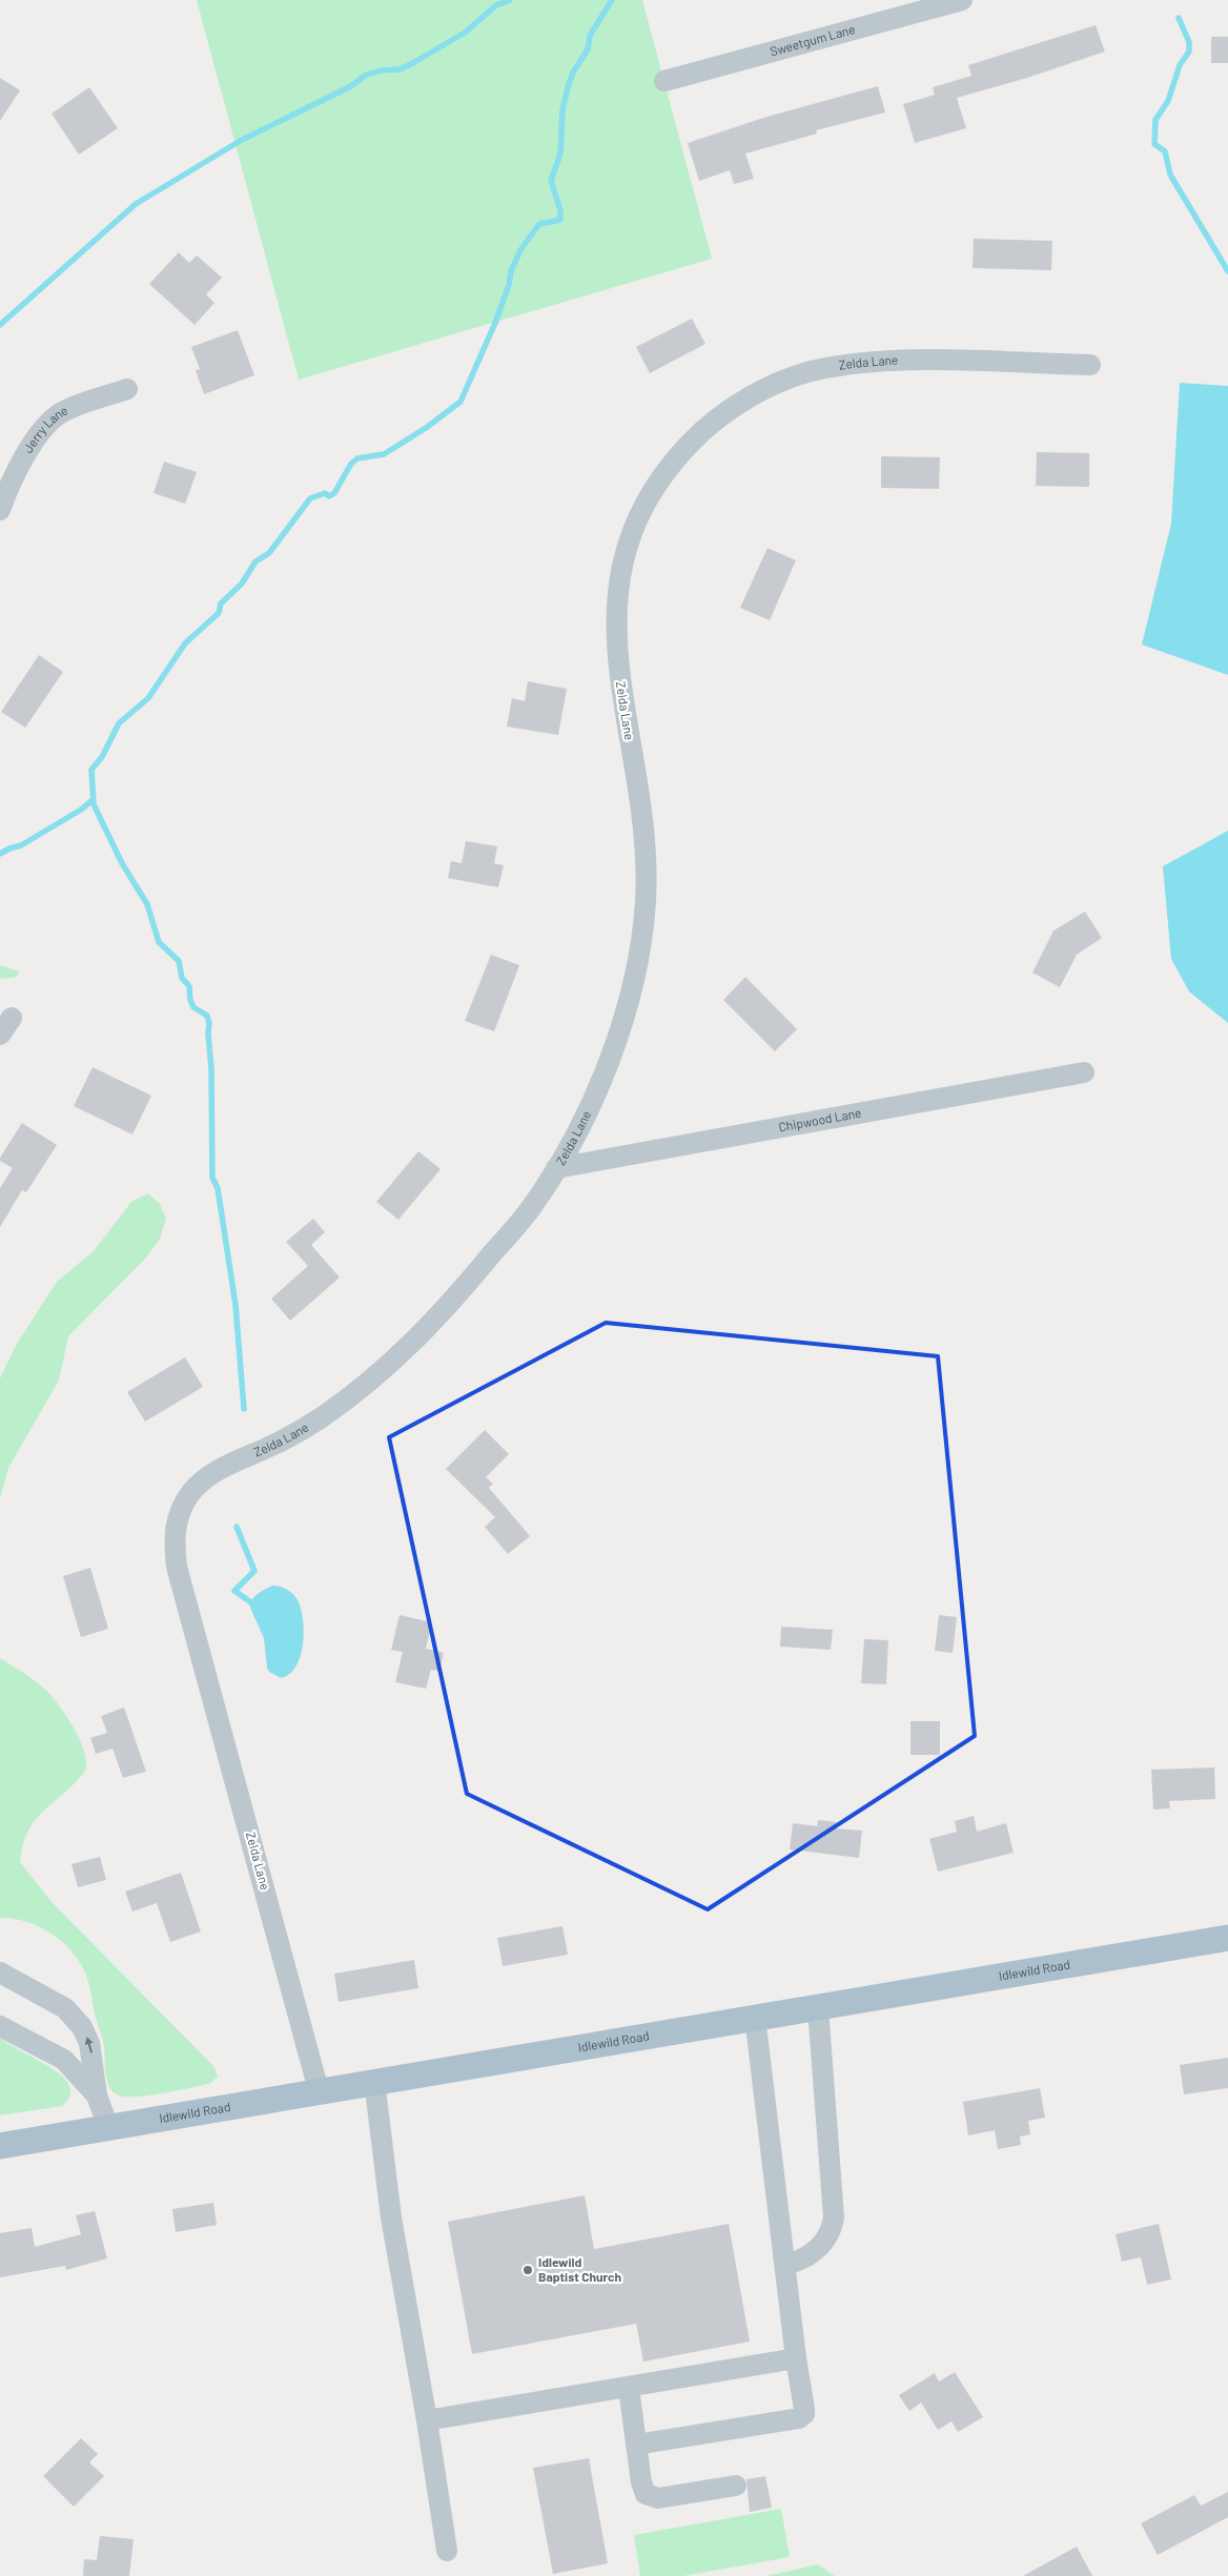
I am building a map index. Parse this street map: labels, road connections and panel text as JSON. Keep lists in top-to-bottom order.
{
  "streets": {
    "main road": ["Idlewild Road"],
    "street": [
      "Sweetgum Lane",
      "Zelda Lane",
      "Jerry Lane",
      "Chipwood Lane"
    ]
  },
  "crossings": [
    ["Zelda Lane", "Chipwood Lane"],
    ["Zelda Lane", "Idlewild Road"]
  ],
  "places": ["Idlewild Baptist Church"]
}
